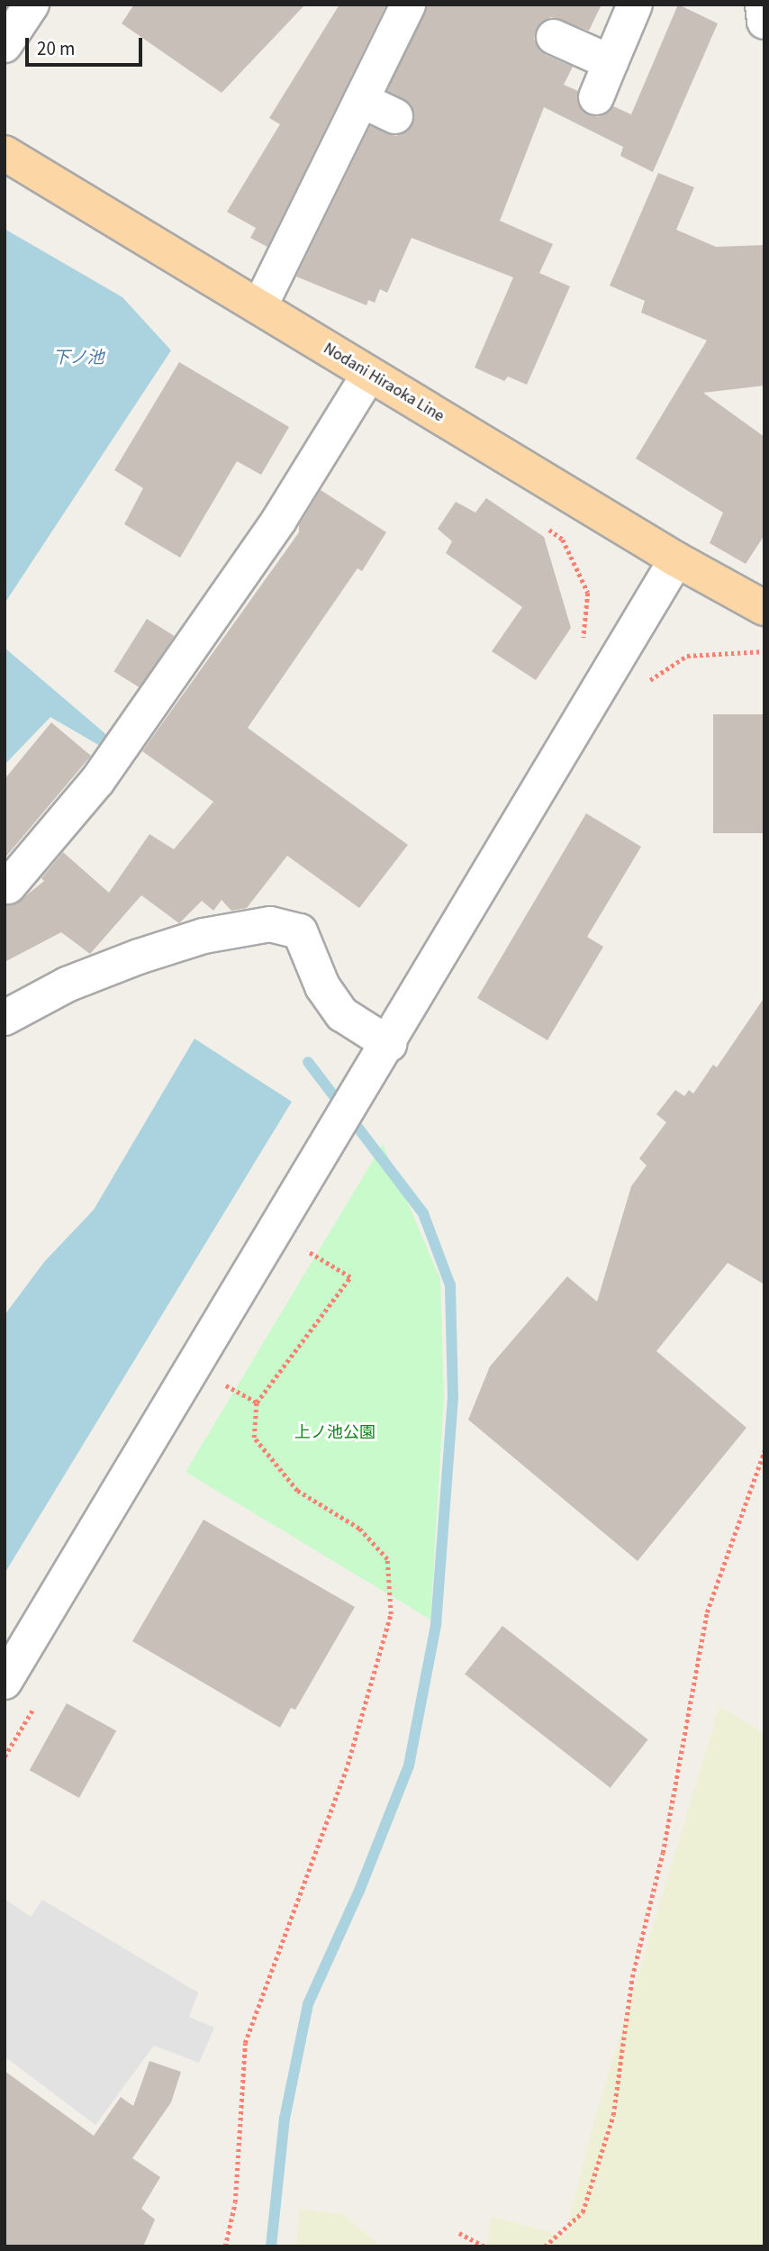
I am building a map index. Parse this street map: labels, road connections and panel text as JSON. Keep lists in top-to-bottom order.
{
  "streets": {
    "main road": ["Nodani Hiraoka Line"]
  },
  "water": ["下ノ池"],
  "parks": ["上ノ池公園"],
  "scale_bar": "20 m"
}
